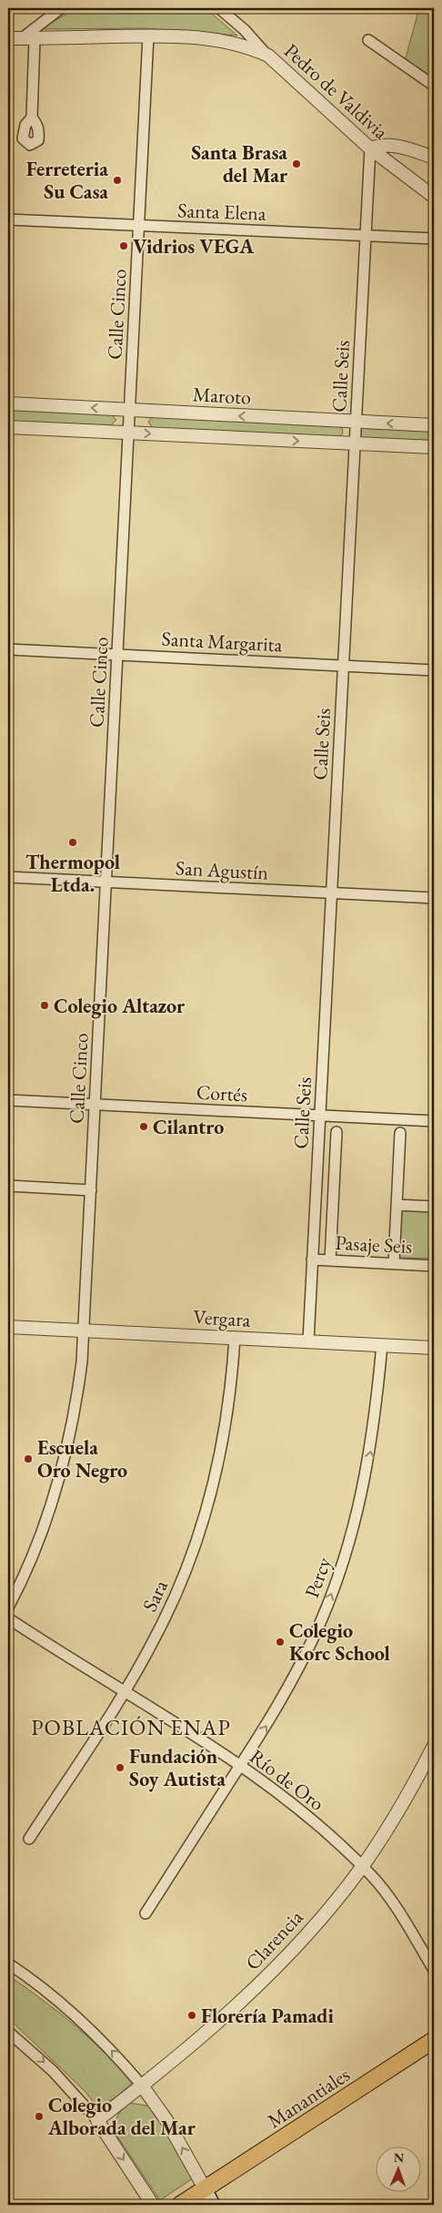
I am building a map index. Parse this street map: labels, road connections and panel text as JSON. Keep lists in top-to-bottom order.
{
  "streets": {
    "main road": ["Manantiales"],
    "street": [
      "Pedro de Valdivia",
      "Santa Elena",
      "Calle Cinco",
      "Calle Seis",
      "Maroto",
      "Santa Margarita",
      "San Agustín",
      "Cortés",
      "Pasaje Seis",
      "Vergara",
      "Percy",
      "Sara",
      "Río de Oro",
      "Clarencia"
    ]
  },
  "crossings": [
    ["Pedro de Valdivia", "Calle Seis"],
    ["Santa Elena", "Calle Cinco"],
    ["Santa Elena", "Calle Seis"],
    ["Calle Cinco", "Maroto"],
    ["Calle Cinco", "Santa Margarita"],
    ["Calle Cinco", "San Agustín"],
    ["Calle Cinco", "Cortés"],
    ["Calle Cinco", "Vergara"],
    ["Calle Seis", "Maroto"],
    ["Calle Seis", "Santa Margarita"],
    ["Calle Seis", "San Agustín"],
    ["Calle Seis", "Cortés"],
    ["Calle Seis", "Pasaje Seis"],
    ["Calle Seis", "Vergara"],
    ["Vergara", "Percy"],
    ["Vergara", "Sara"],
    ["Percy", "Río de Oro"],
    ["Sara", "Río de Oro"],
    ["Río de Oro", "Clarencia"]
  ],
  "one_way": ["Percy"],
  "districts": ["POBLACIÓN ENAP"],
  "places": [
    "Santa Brasa del Mar",
    "Ferreteria Su Casa",
    "Vidrios VEGA",
    "Thermopol Ltda.",
    "Colegio Altazor",
    "Cilantro",
    "Escuela Oro Negro",
    "Colegio Korc School",
    "Fundación Soy Autista",
    "Florería Pamadi",
    "Colegio Alborada del Mar"
  ],
  "north": "top"
}
